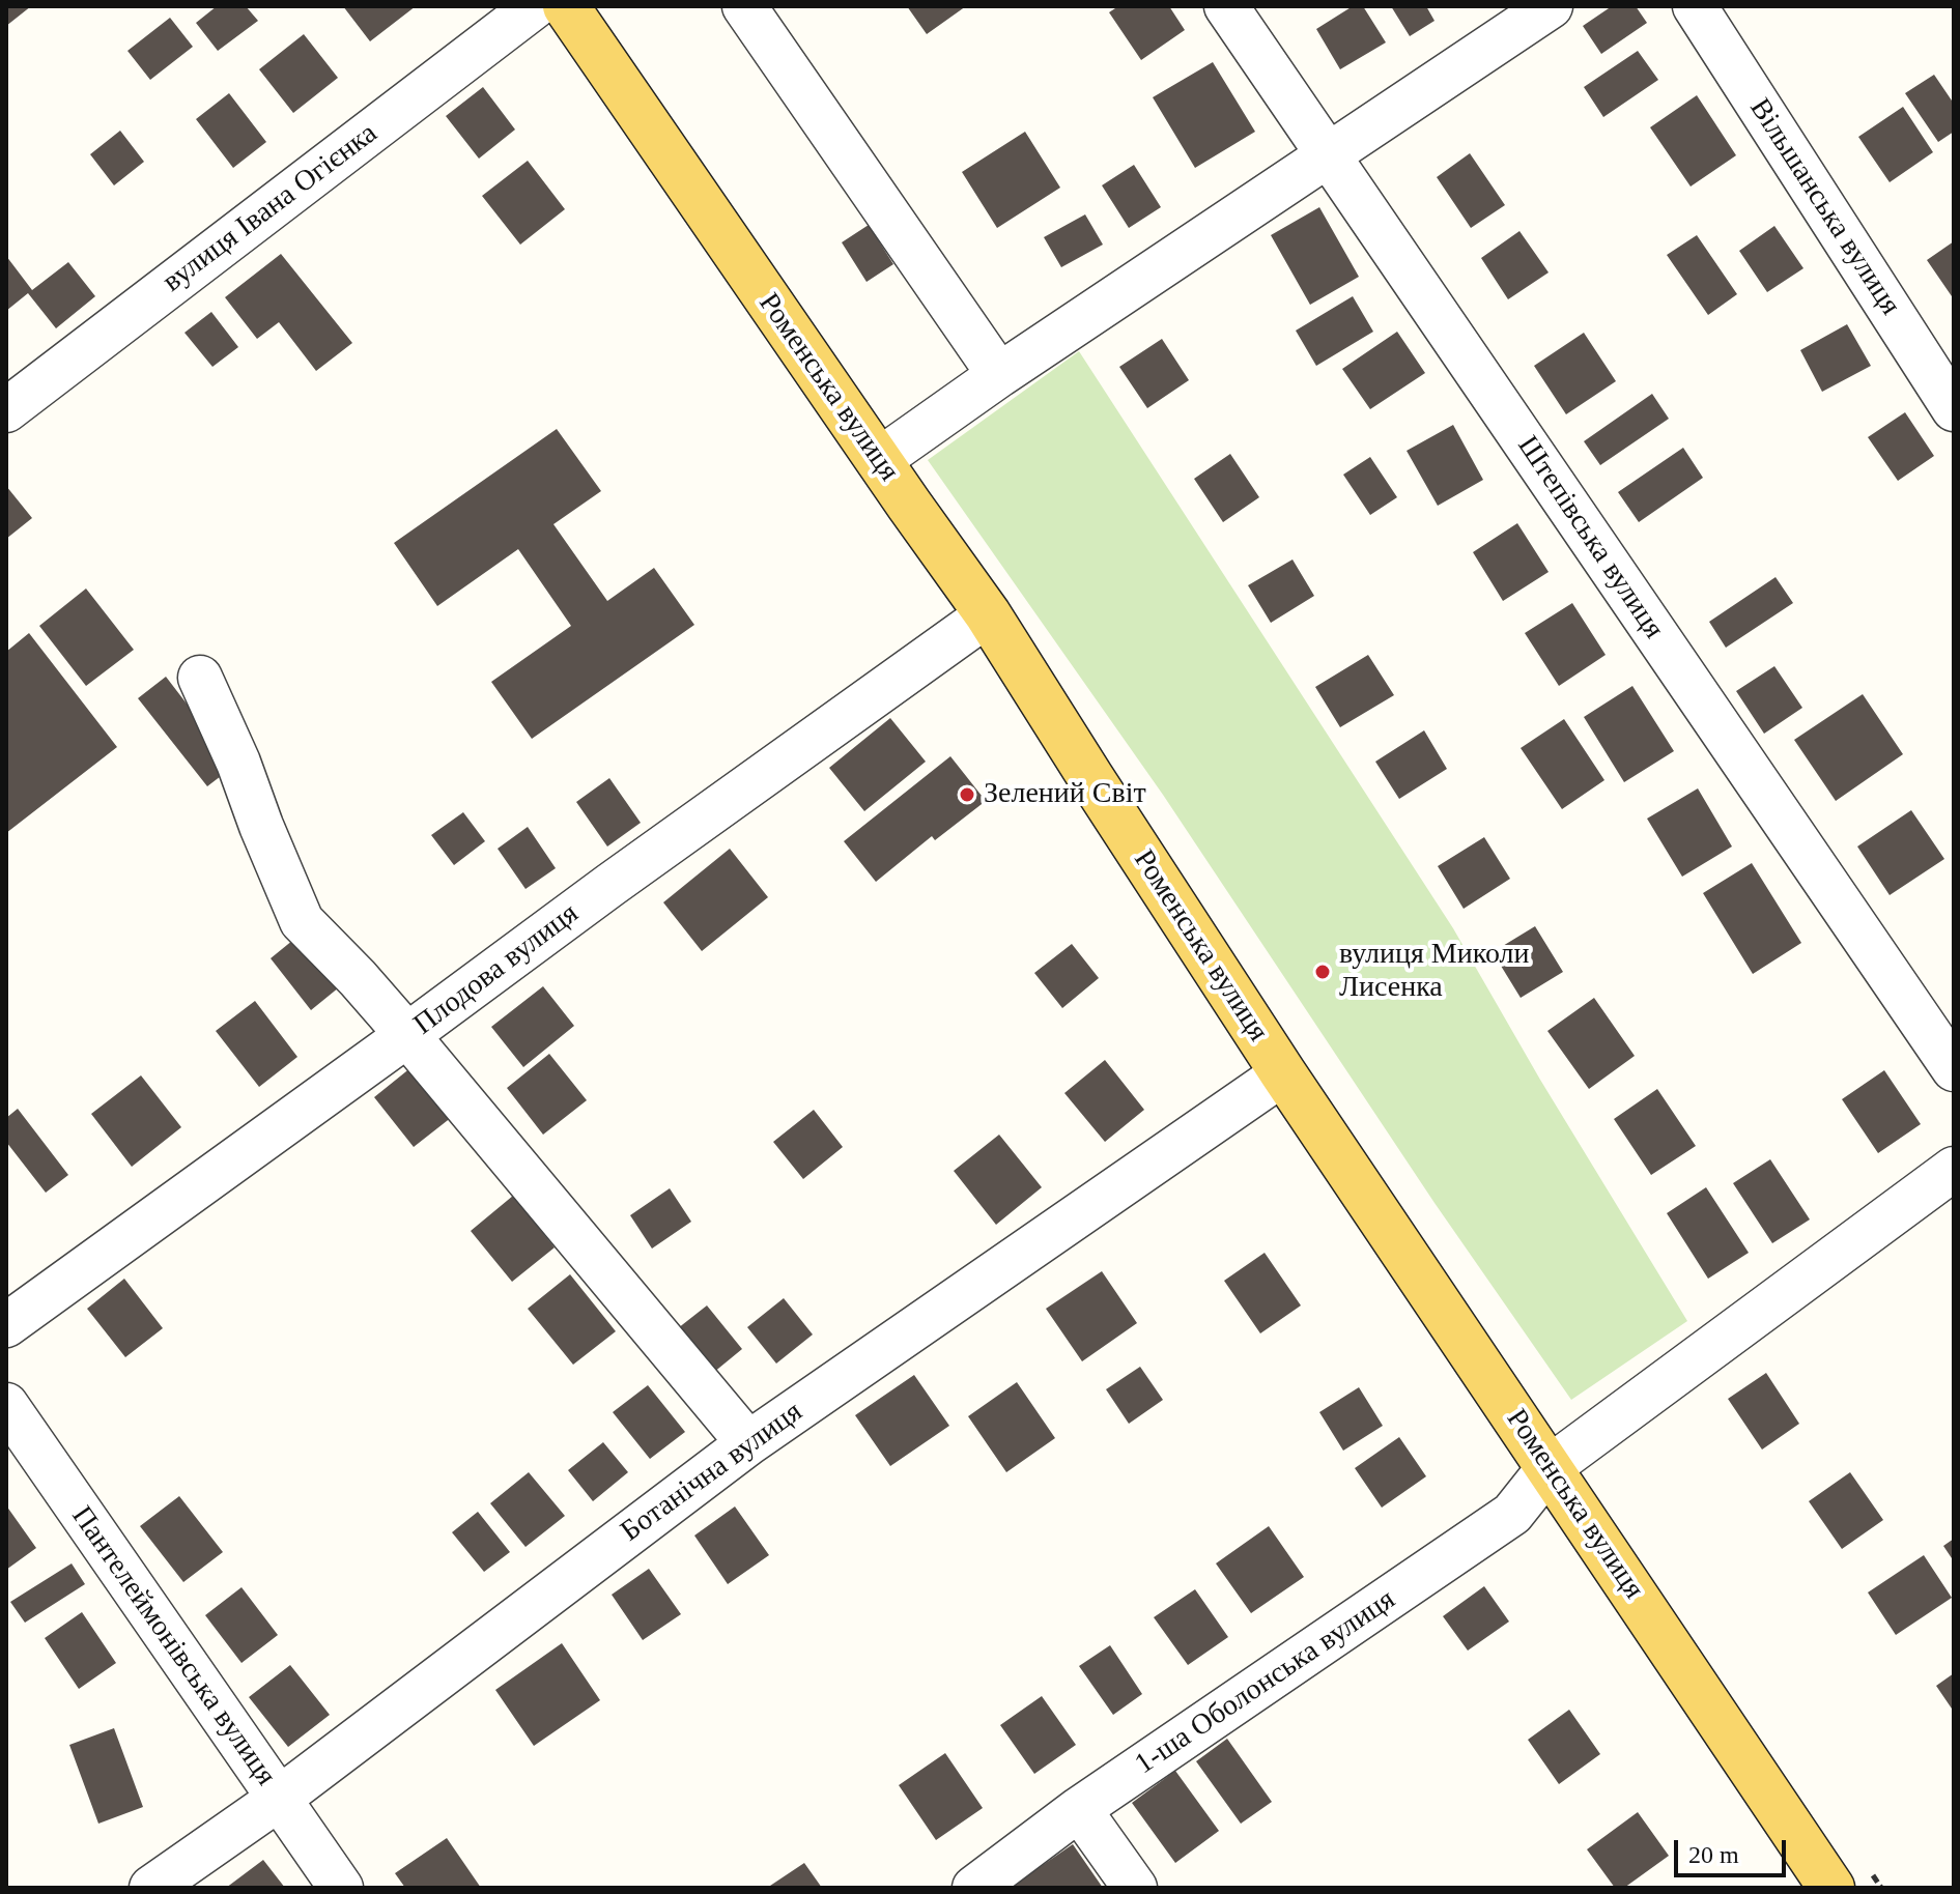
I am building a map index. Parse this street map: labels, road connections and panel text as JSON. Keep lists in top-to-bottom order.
{
  "streets": {
    "main road": ["Роменська вулиця"],
    "street": [
      "Вільшанська вулиця",
      "вулиця Івана Огієнка",
      "Штепівська вулиця",
      "Плодова вулиця",
      "Ботанічна вулиця",
      "Пантелеймонівська вулиця",
      "1-ша Оболонська вулиця"
    ]
  },
  "crossings": [
    ["Роменська вулиця", "Плодова вулиця"],
    ["Роменська вулиця", "Ботанічна вулиця"],
    ["Роменська вулиця", "1-ша Оболонська вулиця"],
    ["Ботанічна вулиця", "Пантелеймонівська вулиця"]
  ],
  "places": ["Зелений Світ", "вулиця Миколи Лисенка"],
  "scale_bar": "20 m"
}
